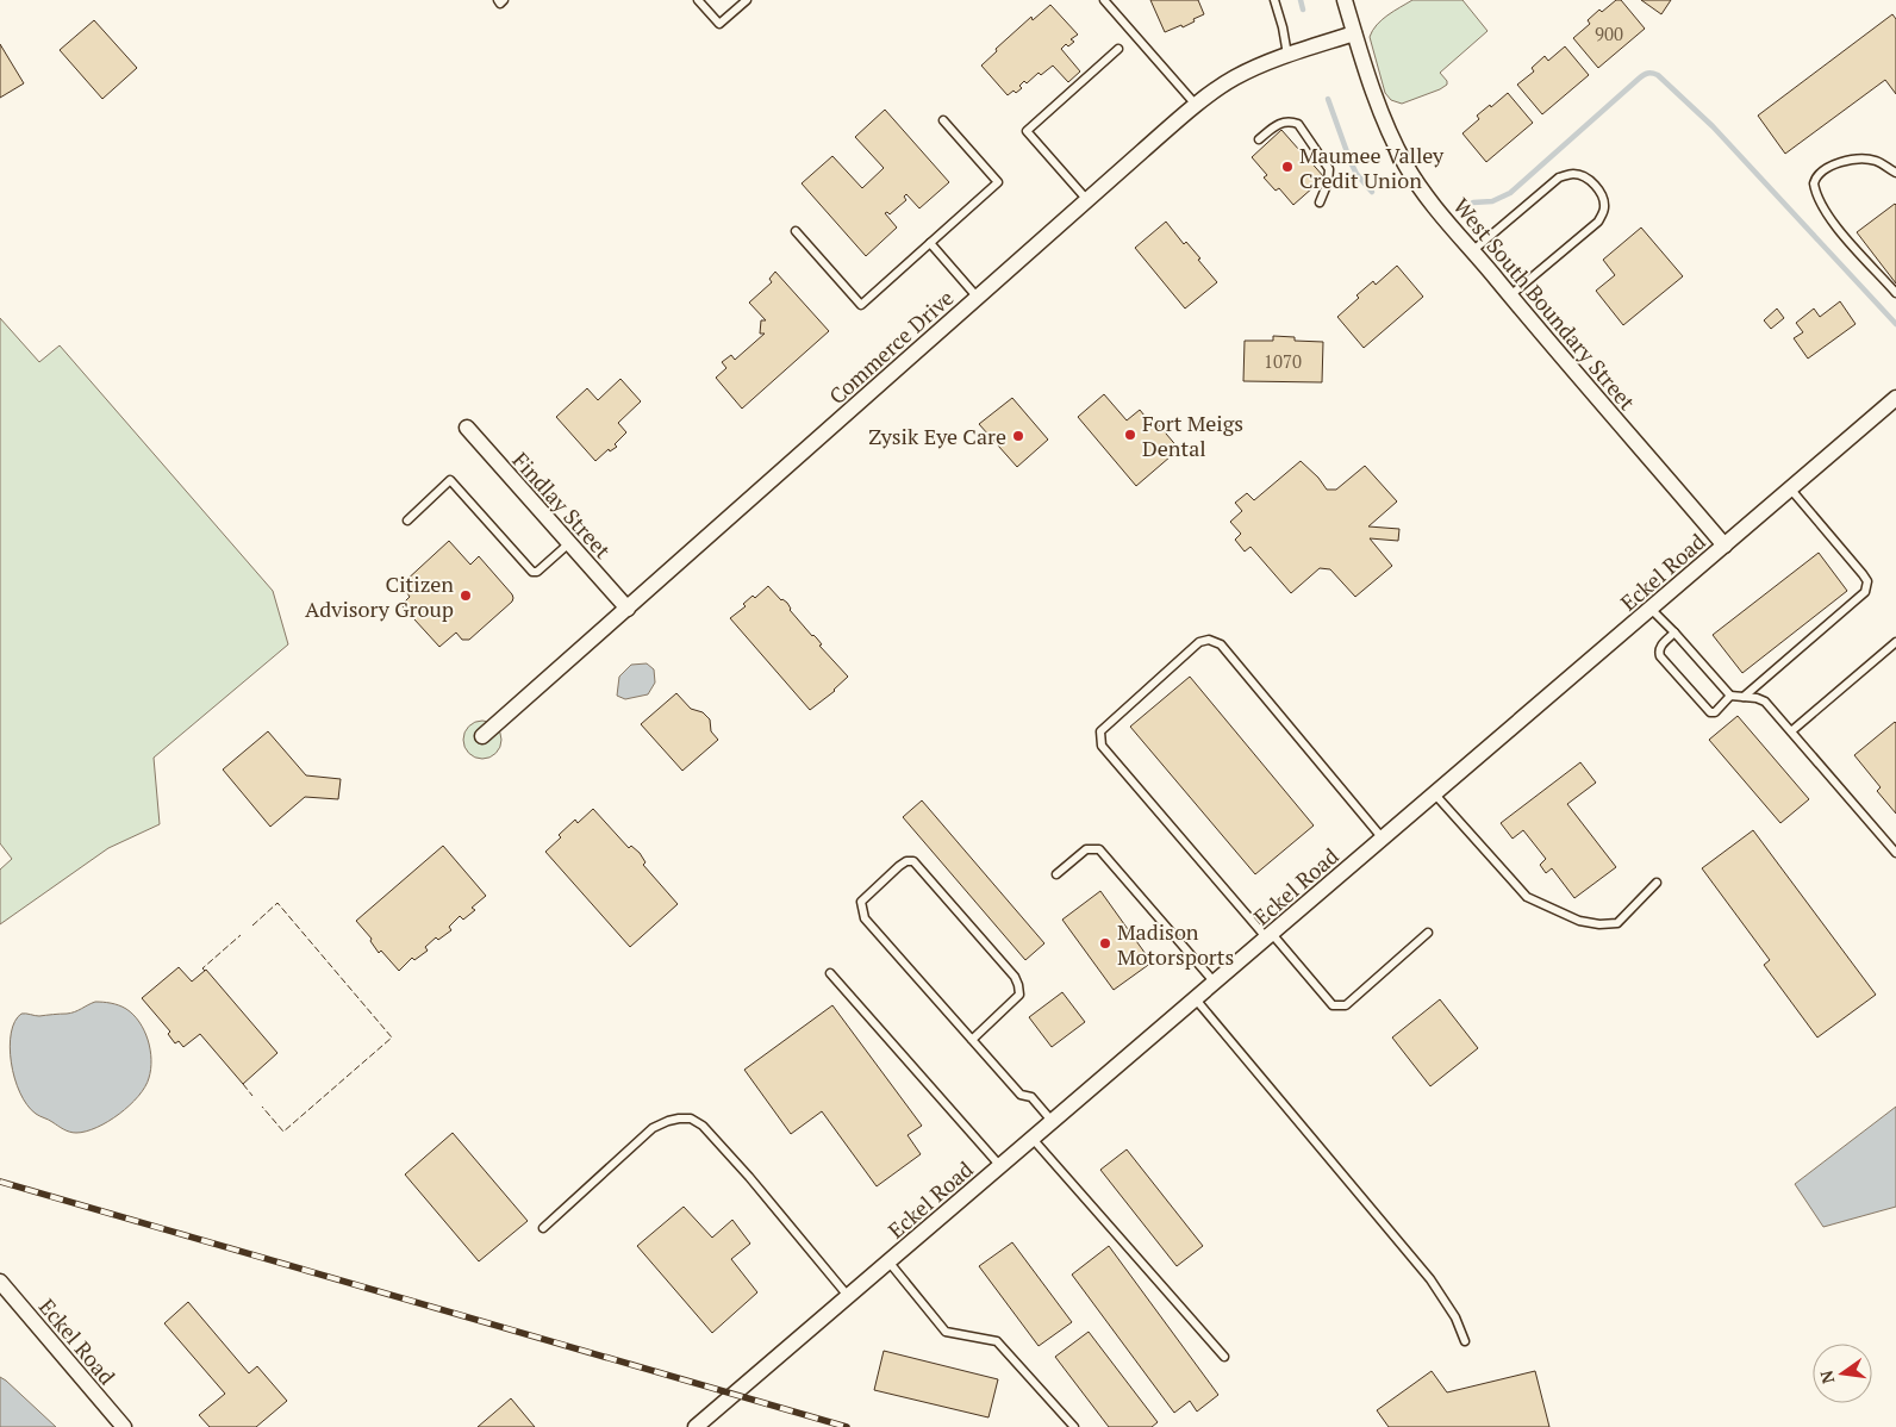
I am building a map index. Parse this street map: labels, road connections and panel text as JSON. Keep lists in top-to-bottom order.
{
  "streets": {
    "street": [
      "West South Boundary Street",
      "Commerce Drive",
      "Findlay Street",
      "Eckel Road"
    ]
  },
  "crossings": [
    ["West South Boundary Street", "Commerce Drive"],
    ["West South Boundary Street", "Eckel Road"],
    ["Commerce Drive", "Findlay Street"]
  ],
  "places": [
    "Maumee Valley Credit Union",
    "Fort Meigs Dental",
    "Zysik Eye Care",
    "Citizen Advisory Group",
    "Madison Motorsports"
  ],
  "house_numbers": ["900", "1070"],
  "north": "left"
}
